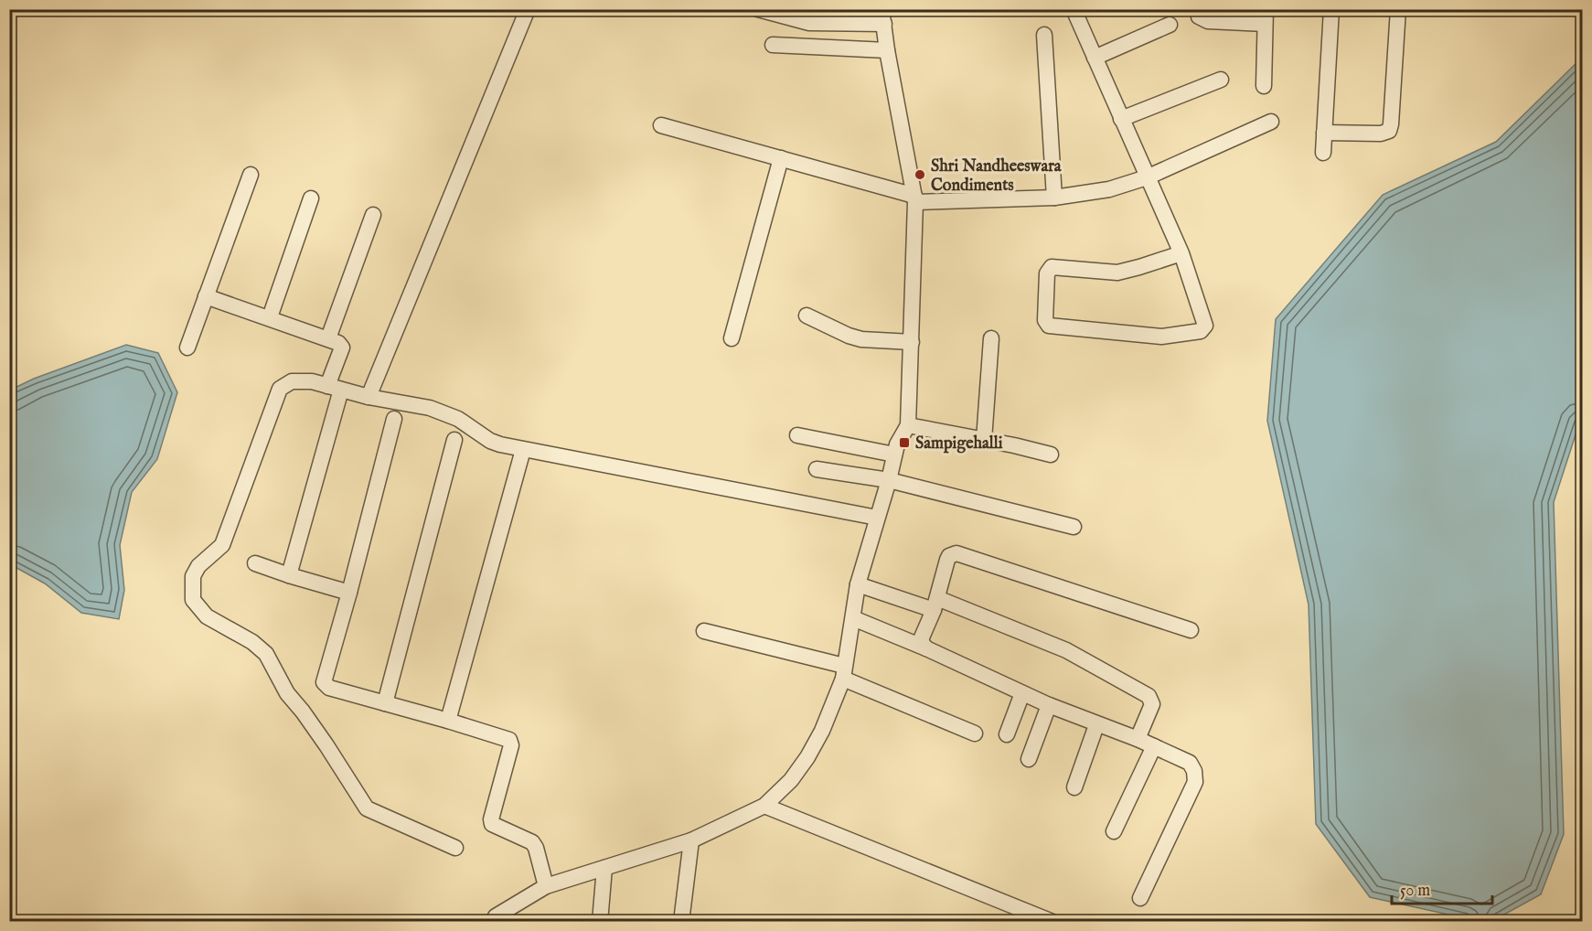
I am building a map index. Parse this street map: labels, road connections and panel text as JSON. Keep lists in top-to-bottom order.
{
  "places": {
    "other": ["Shri Nandheeswara Condiments"],
    "transit": ["Sampigehalli"]
  },
  "scale_bar": "50 m"
}
